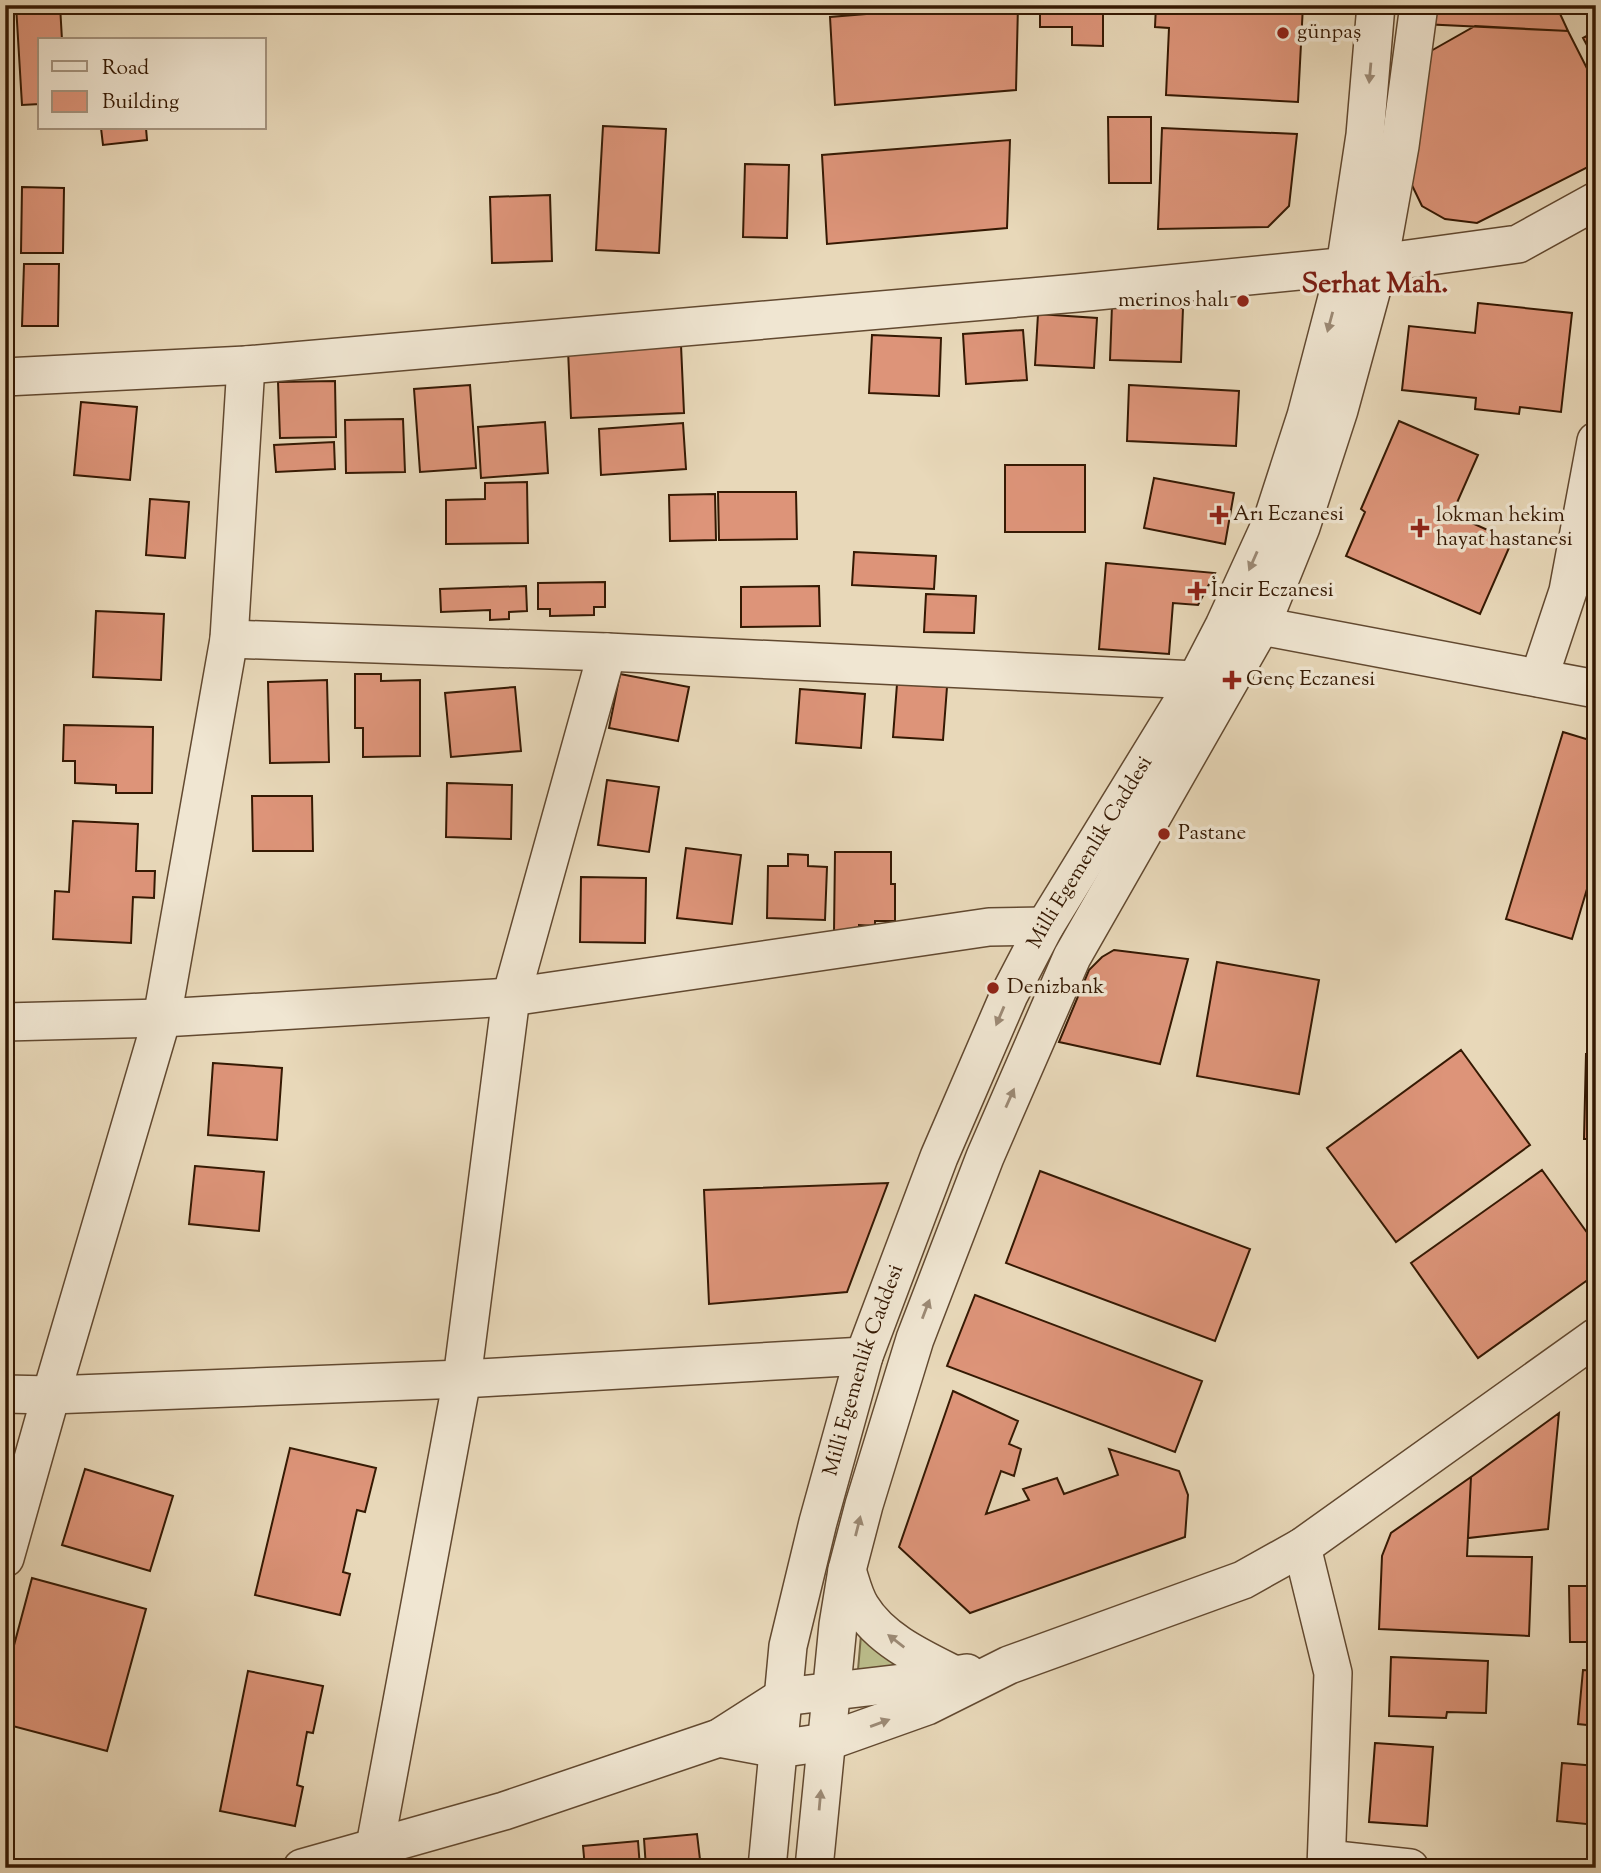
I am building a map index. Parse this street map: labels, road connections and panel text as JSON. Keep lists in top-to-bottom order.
{
  "streets": {
    "street": ["Milli Egemenlik Caddesi"]
  },
  "districts": ["Serhat Mah."],
  "places": {
    "other": [
      "günpaş",
      "merinos halı",
      "Pastane",
      "Denizbank"
    ],
    "health": [
      "Arı Eczanesi",
      "lokman hekim hayat hastanesi",
      "İncir Eczanesi",
      "Genç Eczanesi"
    ]
  },
  "legend": ["Road", "Building"]
}
